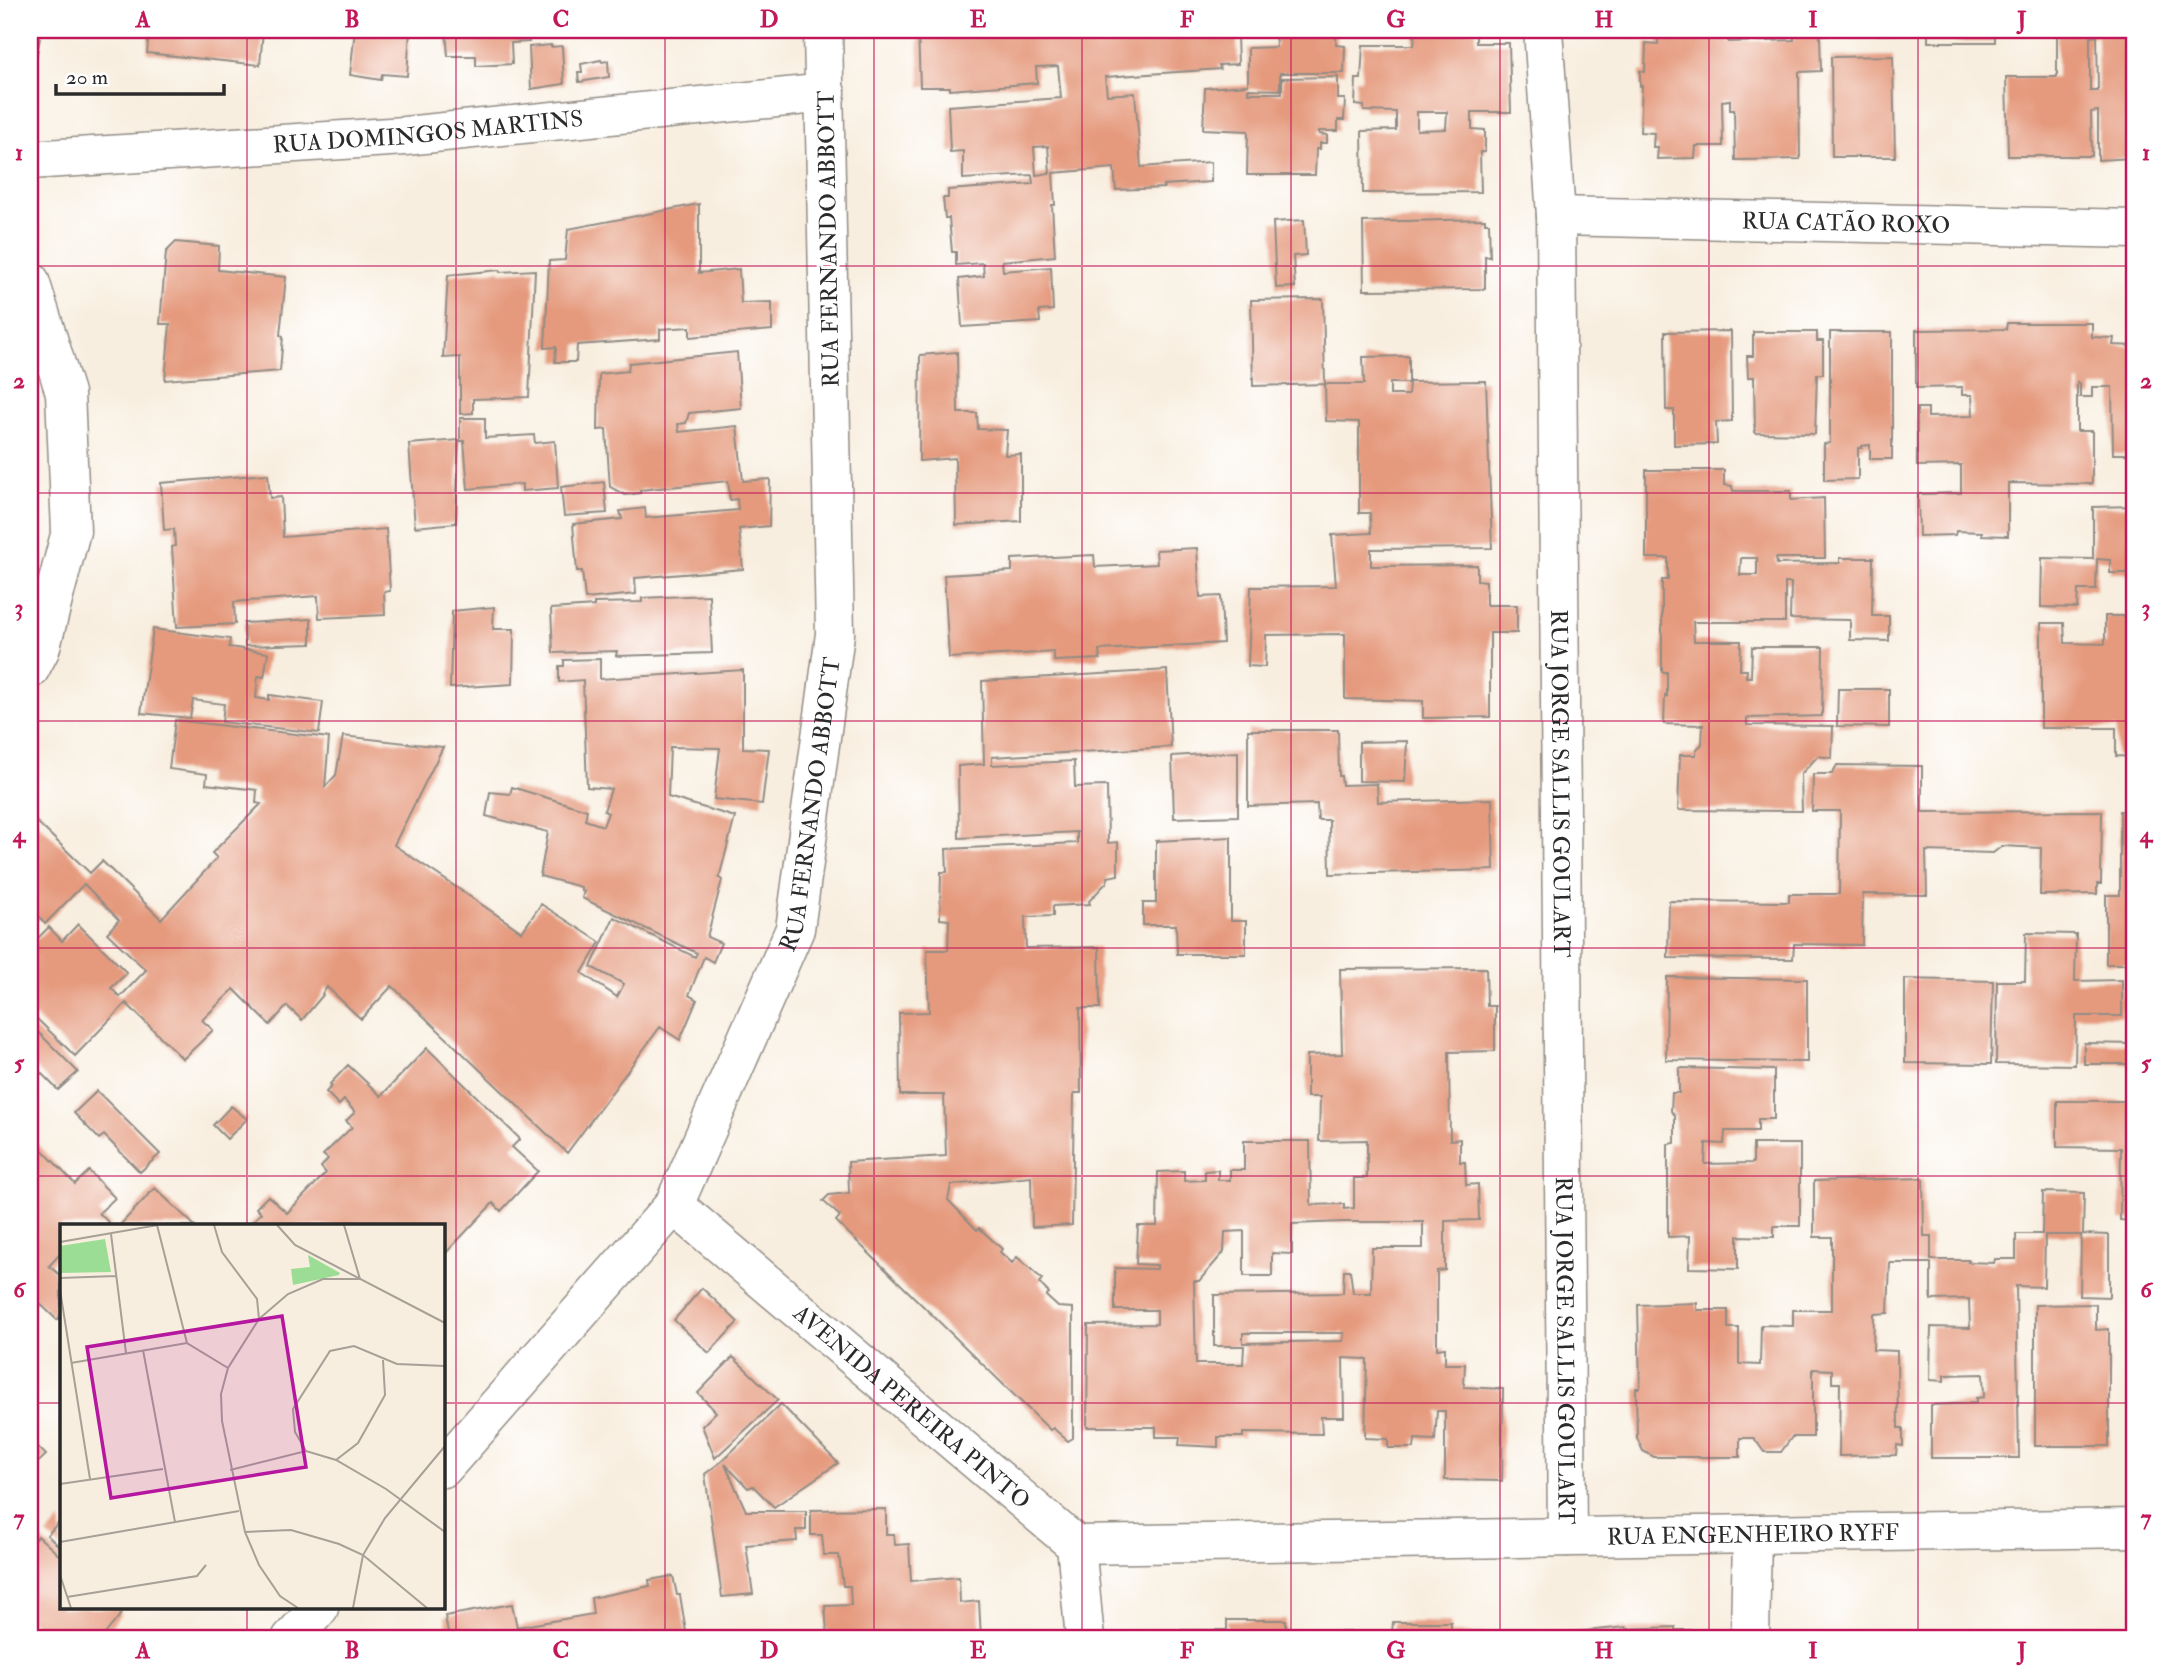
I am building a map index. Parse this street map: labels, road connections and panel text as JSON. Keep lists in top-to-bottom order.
{
  "streets": {
    "street": [
      "RUA DOMINGOS MARTINS",
      "RUA CATÃO ROXO",
      "RUA FERNANDO ABBOTT",
      "RUA JORGE SALLIS GOULART",
      "AVENIDA PEREIRA PINTO",
      "RUA ENGENHEIRO RYFF"
    ]
  },
  "crossings": [
    ["RUA DOMINGOS MARTINS", "RUA FERNANDO ABBOTT"],
    ["RUA CATÃO ROXO", "RUA JORGE SALLIS GOULART"],
    ["RUA FERNANDO ABBOTT", "AVENIDA PEREIRA PINTO"],
    ["RUA JORGE SALLIS GOULART", "RUA ENGENHEIRO RYFF"],
    ["AVENIDA PEREIRA PINTO", "RUA ENGENHEIRO RYFF"]
  ],
  "scale_bar": "20 m",
  "grid": {
    "columns": [
      "A",
      "B",
      "C",
      "D",
      "E",
      "F",
      "G",
      "H",
      "I",
      "J"
    ],
    "rows": [
      "1",
      "2",
      "3",
      "4",
      "5",
      "6",
      "7"
    ]
  }
}
